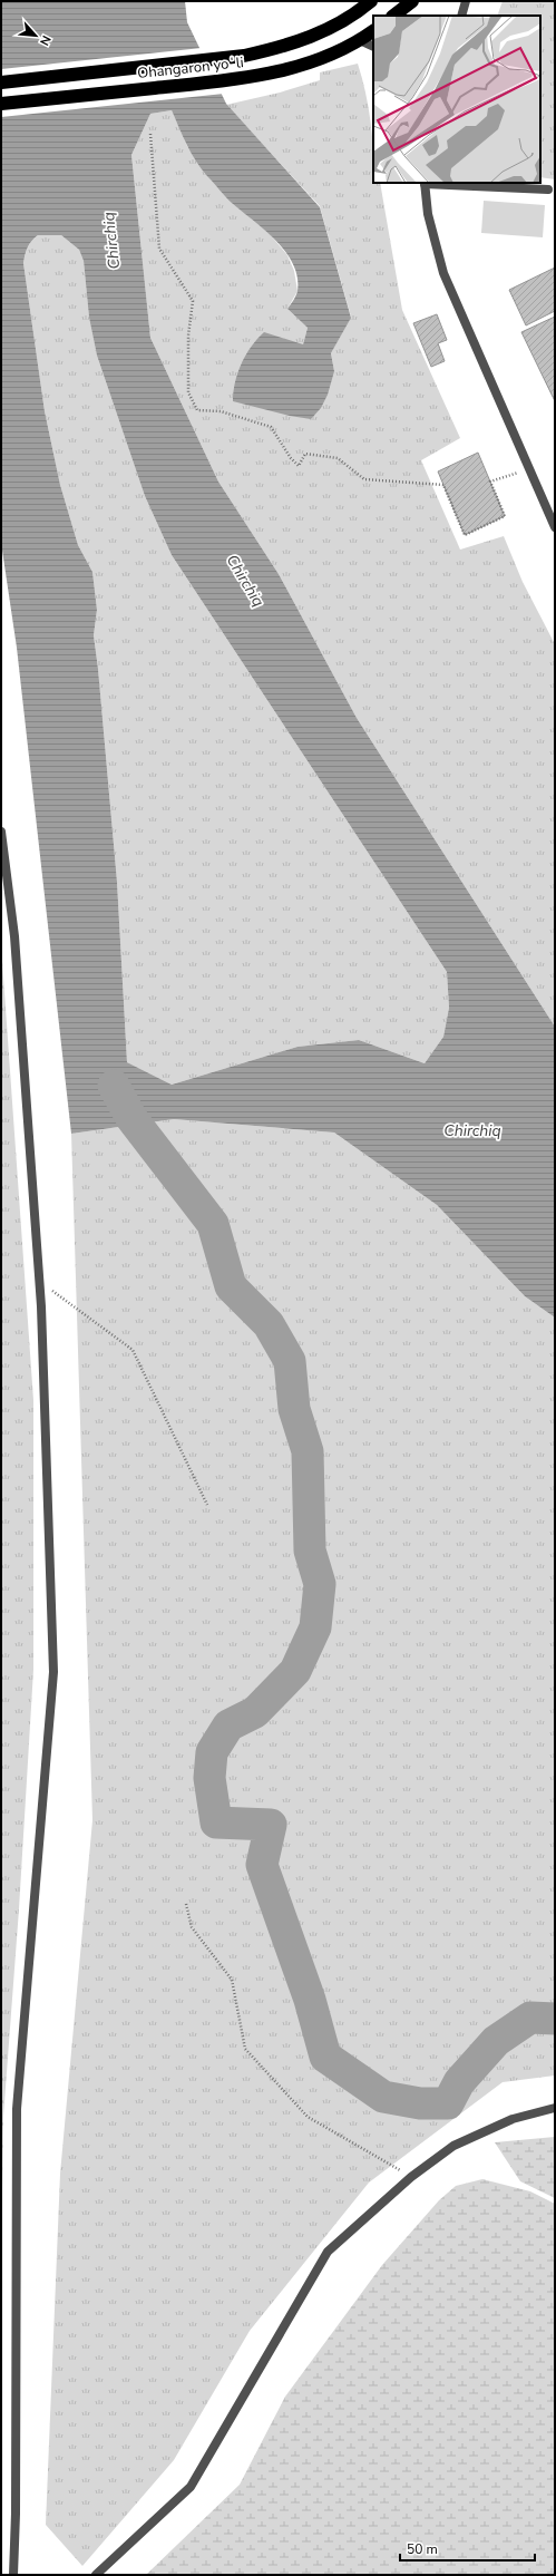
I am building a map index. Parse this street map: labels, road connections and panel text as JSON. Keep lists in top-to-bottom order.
{
  "streets": {
    "highway": ["Ohangaron yoʻli"]
  },
  "water": ["Chirchiq"],
  "scale_bar": "50 m",
  "north": "bottom right"
}
